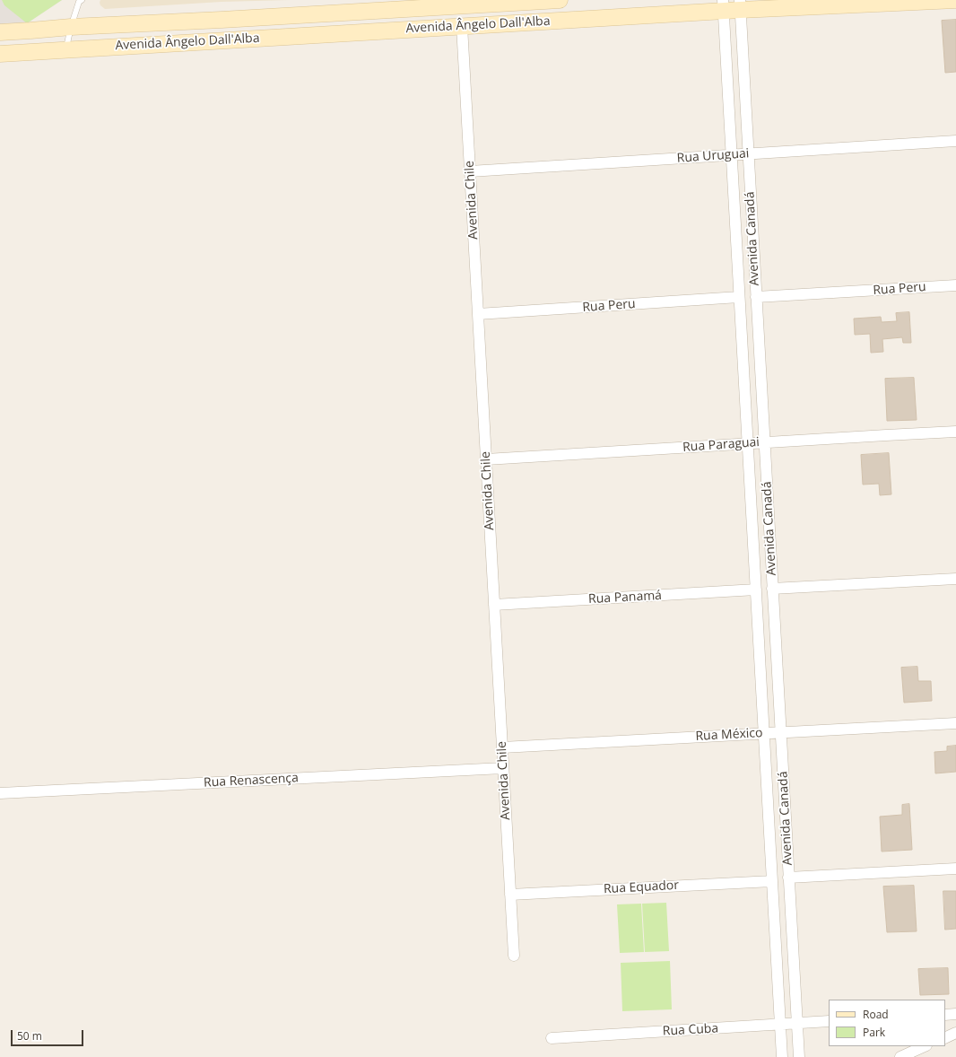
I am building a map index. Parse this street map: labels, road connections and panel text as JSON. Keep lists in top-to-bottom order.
{
  "streets": {
    "main road": ["Avenida Ângelo Dall'Alba"],
    "street": [
      "Rua Uruguai",
      "Avenida Chile",
      "Avenida Canadá",
      "Rua Peru",
      "Rua Paraguai",
      "Rua Panamá",
      "Rua México",
      "Rua Renascença",
      "Rua Equador",
      "Rua Cuba"
    ]
  },
  "crossings": [
    ["Avenida Ângelo Dall'Alba", "Avenida Chile"],
    ["Avenida Ângelo Dall'Alba", "Avenida Canadá"],
    ["Rua Uruguai", "Avenida Chile"],
    ["Rua Uruguai", "Avenida Canadá"],
    ["Avenida Chile", "Rua Peru"],
    ["Avenida Chile", "Rua Paraguai"],
    ["Avenida Chile", "Rua Panamá"],
    ["Avenida Chile", "Rua México"],
    ["Avenida Chile", "Rua Renascença"],
    ["Avenida Chile", "Rua Equador"],
    ["Avenida Canadá", "Rua Peru"],
    ["Avenida Canadá", "Rua Paraguai"],
    ["Avenida Canadá", "Rua Panamá"],
    ["Avenida Canadá", "Rua México"],
    ["Avenida Canadá", "Rua Equador"],
    ["Avenida Canadá", "Rua Cuba"]
  ],
  "legend": ["Road", "Park"],
  "scale_bar": "50 m"
}
